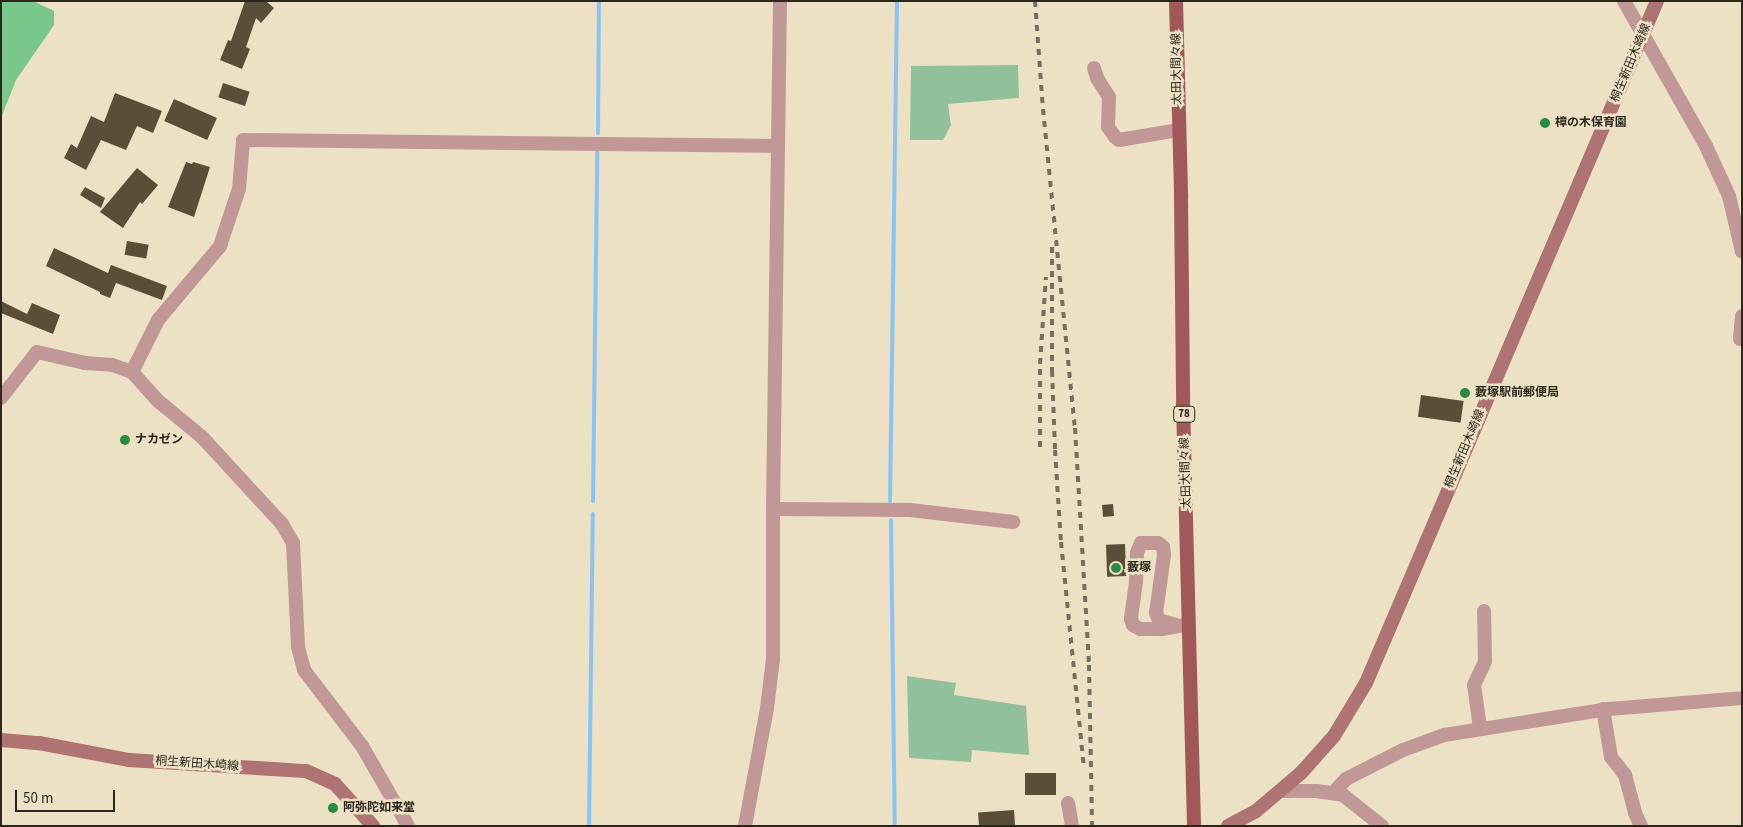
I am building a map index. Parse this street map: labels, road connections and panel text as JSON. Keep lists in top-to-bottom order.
{
  "streets": {
    "main road": ["桐生新田木崎線", "太田大間々線", "78"]
  },
  "places": [
    "樟の木保育園",
    "藪塚駅前郵便局",
    "ナカゼン",
    "藪塚",
    "阿弥陀如来堂"
  ],
  "scale_bar": "50 m"
}
